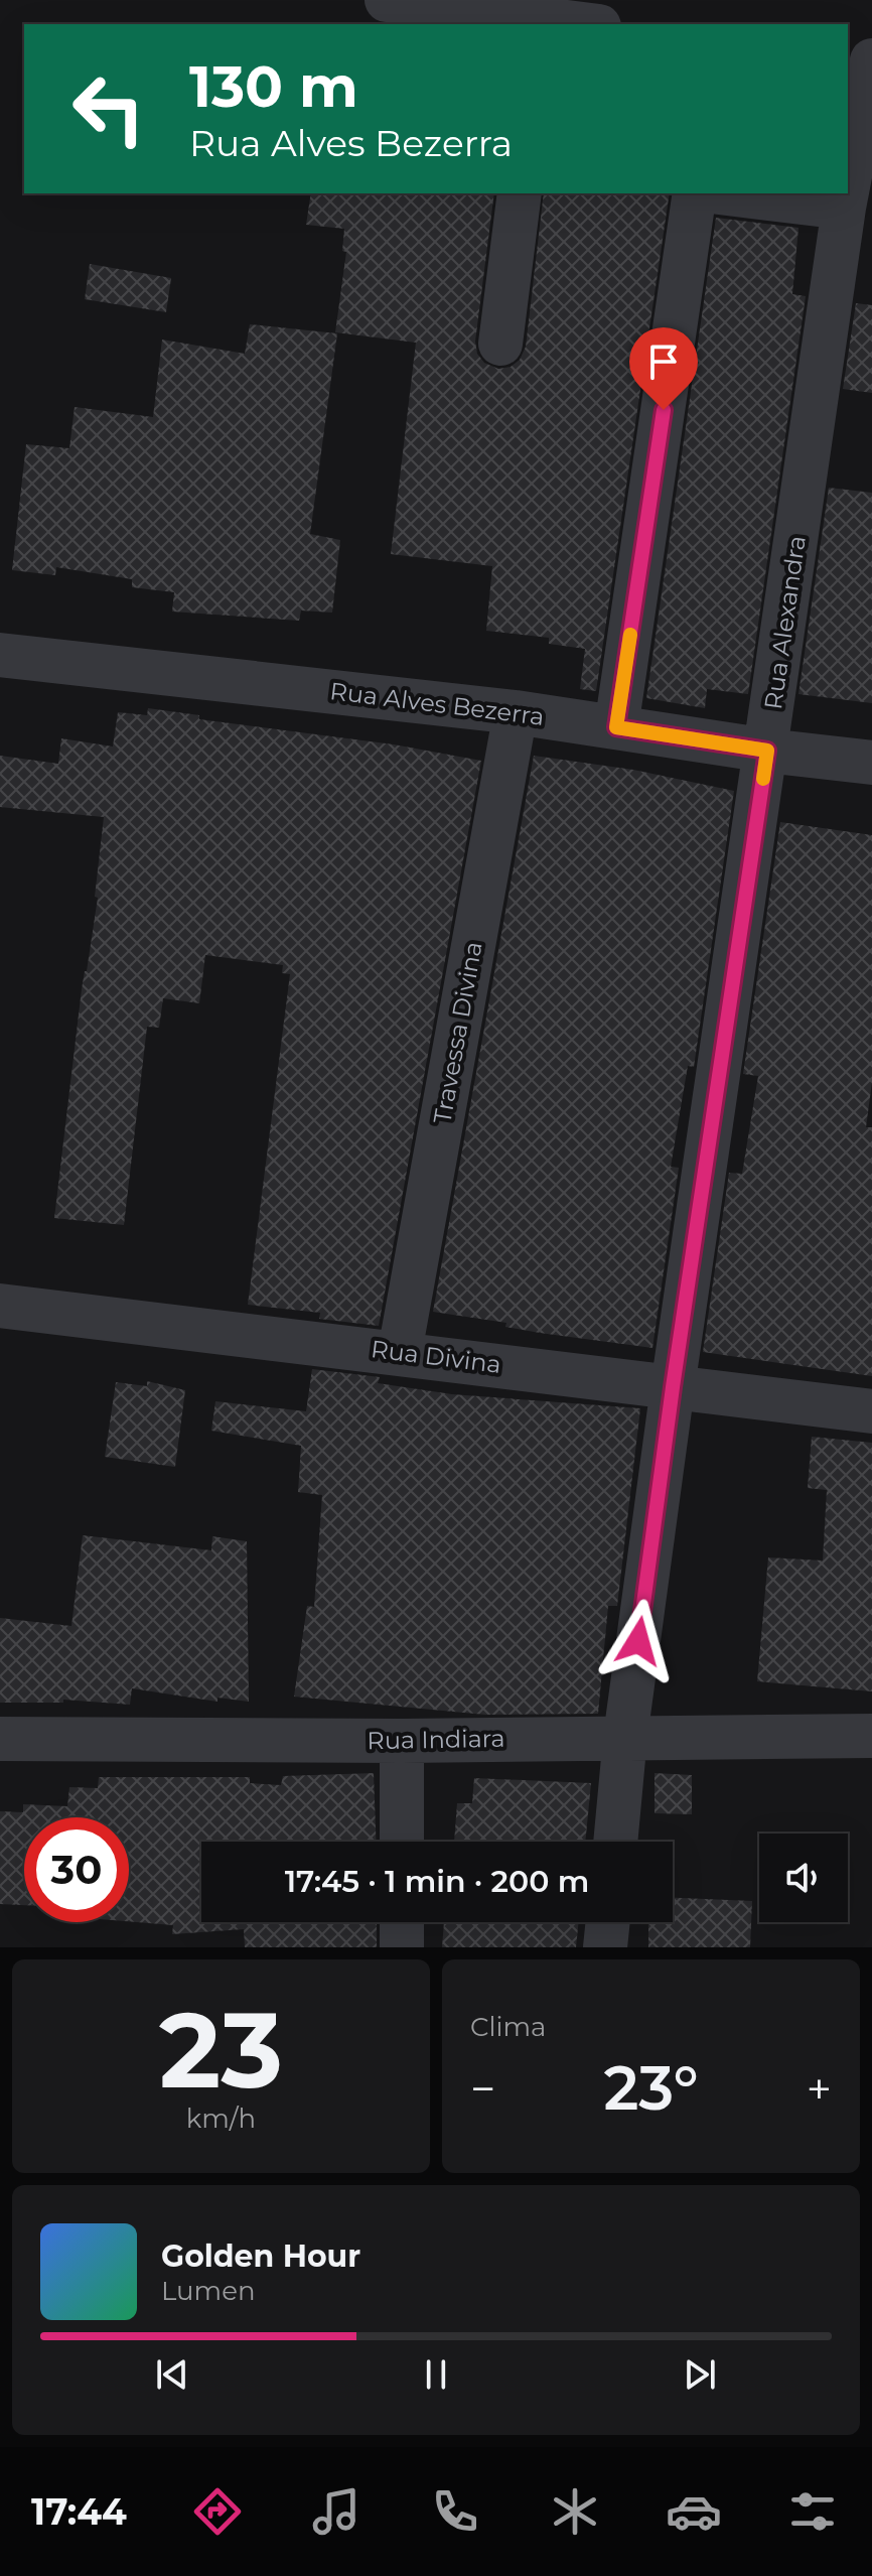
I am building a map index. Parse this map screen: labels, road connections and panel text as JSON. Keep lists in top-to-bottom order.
{
  "streets": {
    "street": [
      "Rua Alexandra",
      "Rua Alves Bezerra",
      "Travessa Divina",
      "Rua Divina",
      "Rua Indiara"
    ]
  },
  "crossings": [
    ["Rua Alexandra", "Rua Alves Bezerra"],
    ["Rua Alexandra", "Rua Divina"],
    ["Rua Alexandra", "Rua Indiara"],
    ["Rua Alves Bezerra", "Travessa Divina"],
    ["Travessa Divina", "Rua Divina"]
  ],
  "page": {
    "turn": ["130 m", "Rua Alves Bezerra"],
    "limit": "30",
    "trip": "17:45 · 1 min · 200 m",
    "tile": [
      ["23", "km/h"],
      "Clima"
    ],
    "heat": ["−", "23°", "+"],
    "song": ["Golden Hour", "Lumen"],
    "tabs": "17:44"
  }
}
